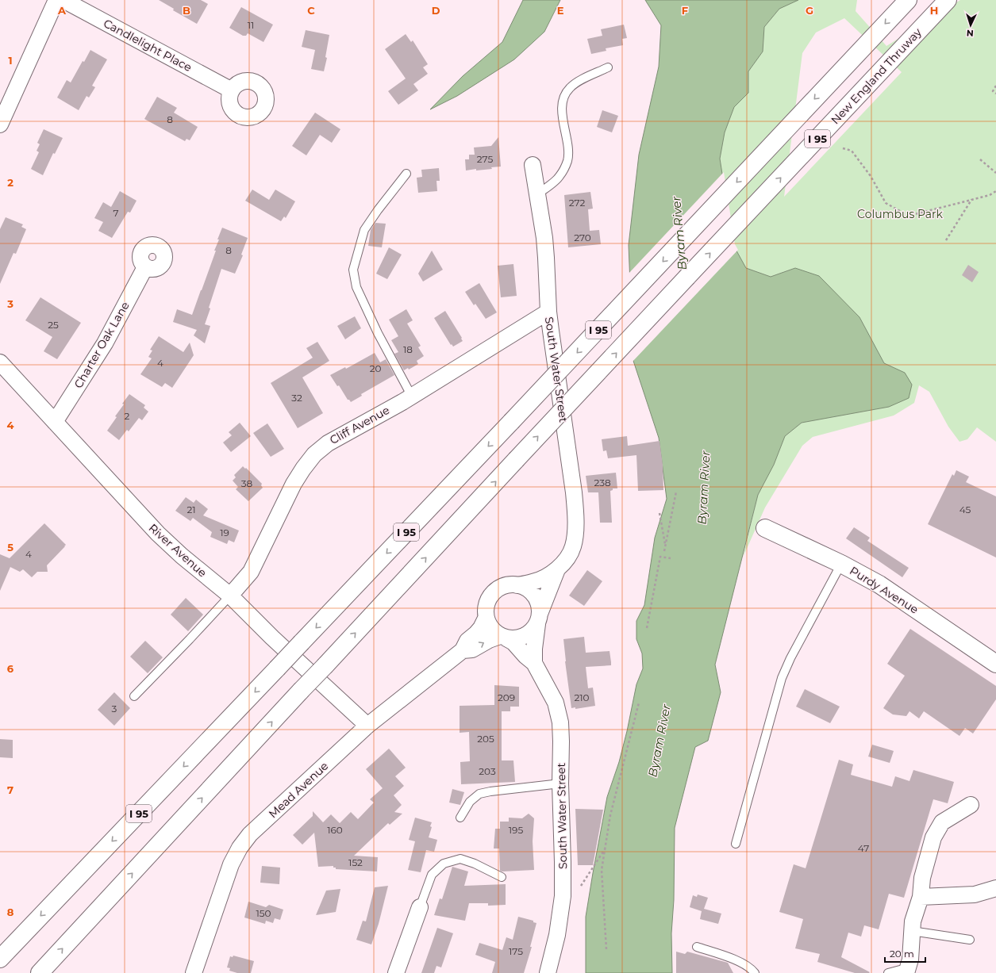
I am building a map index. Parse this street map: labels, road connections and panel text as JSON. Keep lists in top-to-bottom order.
{
  "streets": {
    "main road": ["New England Thruway", "I 95", "Purdy Avenue"],
    "street": [
      "Candlelight Place",
      "Charter Oak Lane",
      "South Water Street",
      "Cliff Avenue",
      "River Avenue",
      "Mead Avenue"
    ]
  },
  "crossings": [
    ["Charter Oak Lane", "River Avenue"],
    ["South Water Street", "Cliff Avenue"],
    ["South Water Street", "Mead Avenue"],
    ["Cliff Avenue", "River Avenue"],
    ["River Avenue", "Mead Avenue"]
  ],
  "water": ["Byram River"],
  "parks": ["Columbus Park"],
  "house_numbers": [
    "11",
    "8",
    "275",
    "272",
    "7",
    "270",
    "8",
    "25",
    "18",
    "4",
    "20",
    "32",
    "2",
    "238",
    "38",
    "21",
    "45",
    "19",
    "4",
    "209",
    "210",
    "3",
    "205",
    "203",
    "160",
    "195",
    "47",
    "152",
    "150",
    "175"
  ],
  "scale_bar": "20 m",
  "north": "bottom",
  "grid": {
    "columns": [
      "A",
      "B",
      "C",
      "D",
      "E",
      "F",
      "G",
      "H"
    ],
    "rows": [
      "1",
      "2",
      "3",
      "4",
      "5",
      "6",
      "7",
      "8"
    ]
  }
}
